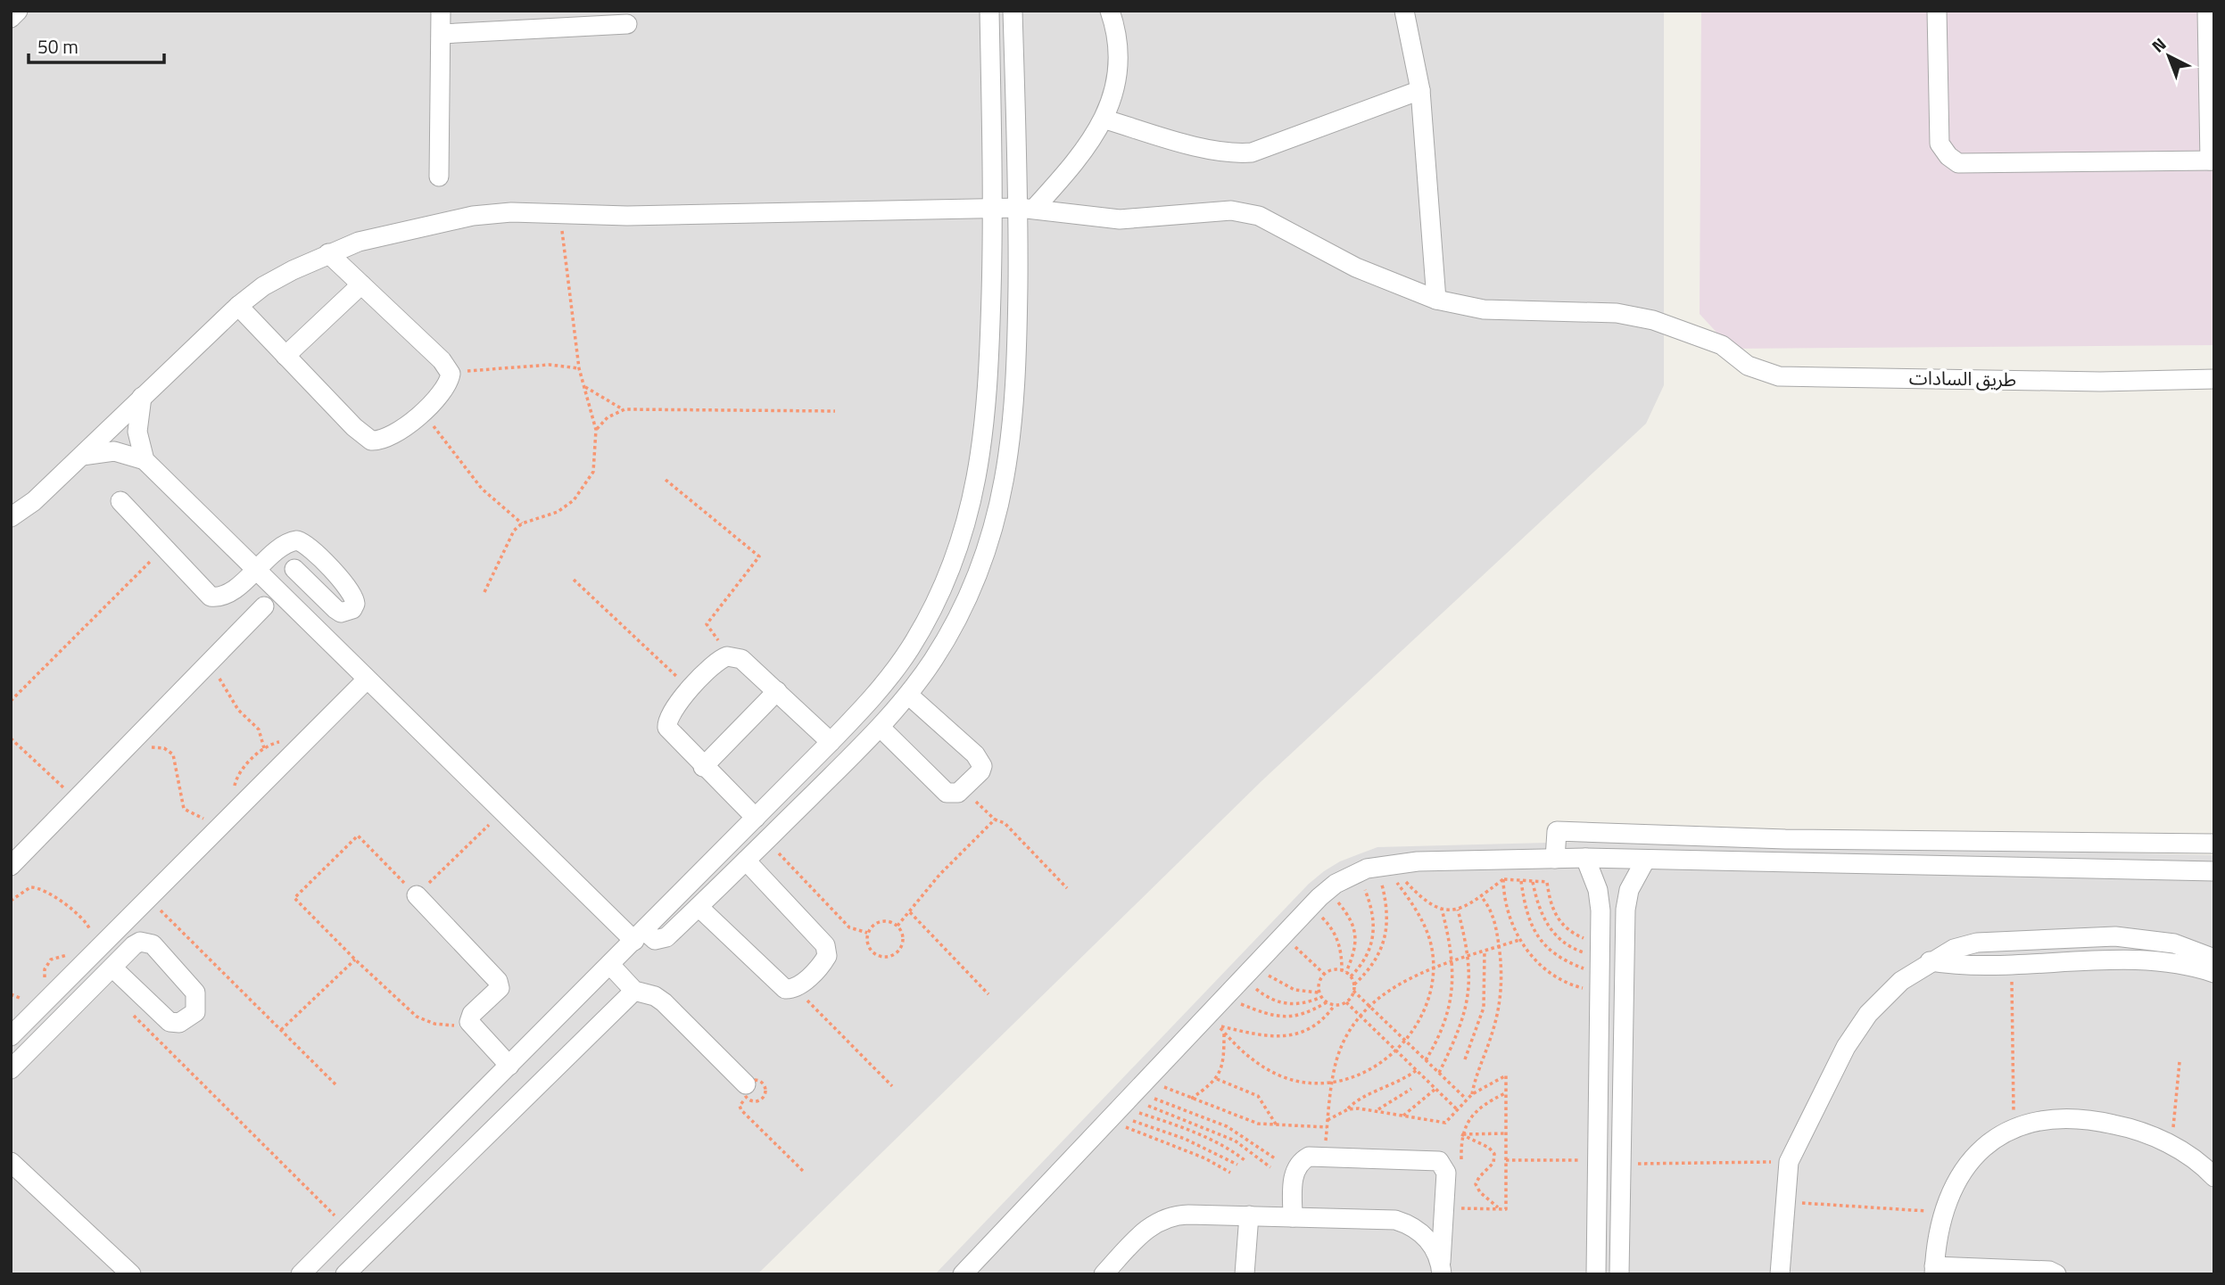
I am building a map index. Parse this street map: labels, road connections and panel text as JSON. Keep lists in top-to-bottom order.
{
  "streets": {
    "street": ["طريق السادات"]
  },
  "scale_bar": "50 m",
  "north": "top left"
}
